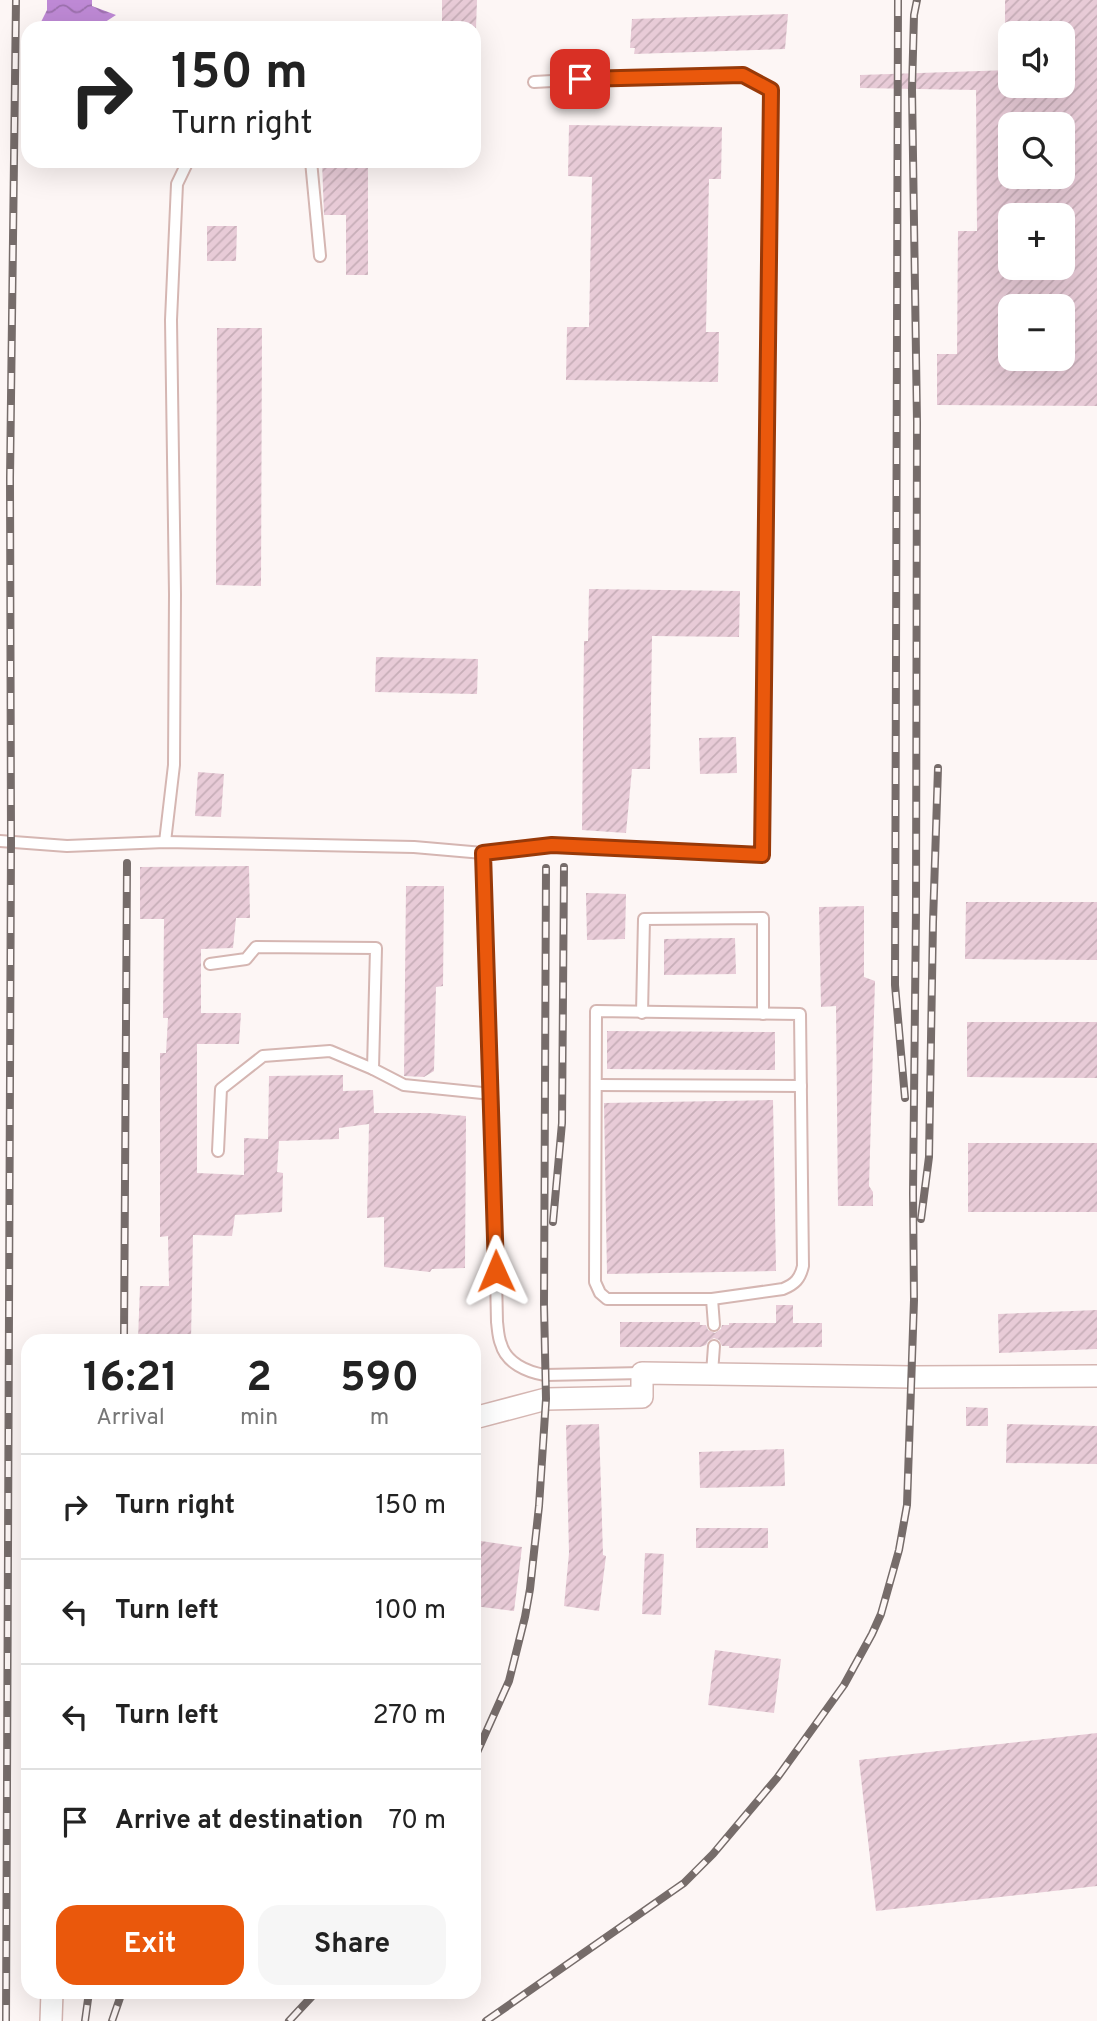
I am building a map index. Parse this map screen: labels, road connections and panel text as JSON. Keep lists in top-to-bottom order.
{
  "page": {
    "map_buttons": ["+", "−"],
    "turn": ["150 m", "Turn right"],
    "eta": [
      "16:21",
      "Arrival",
      "2",
      "min",
      "590",
      "m"
    ],
    "list": [
      {
        "name": "Turn right",
        "value": "150 m"
      },
      {
        "name": "Turn left",
        "value": "100 m"
      },
      {
        "name": "Turn left",
        "value": "270 m"
      },
      {
        "name": "Arrive at destination",
        "value": "70 m"
      }
    ],
    "buttons": ["Exit", "Share"]
  }
}
